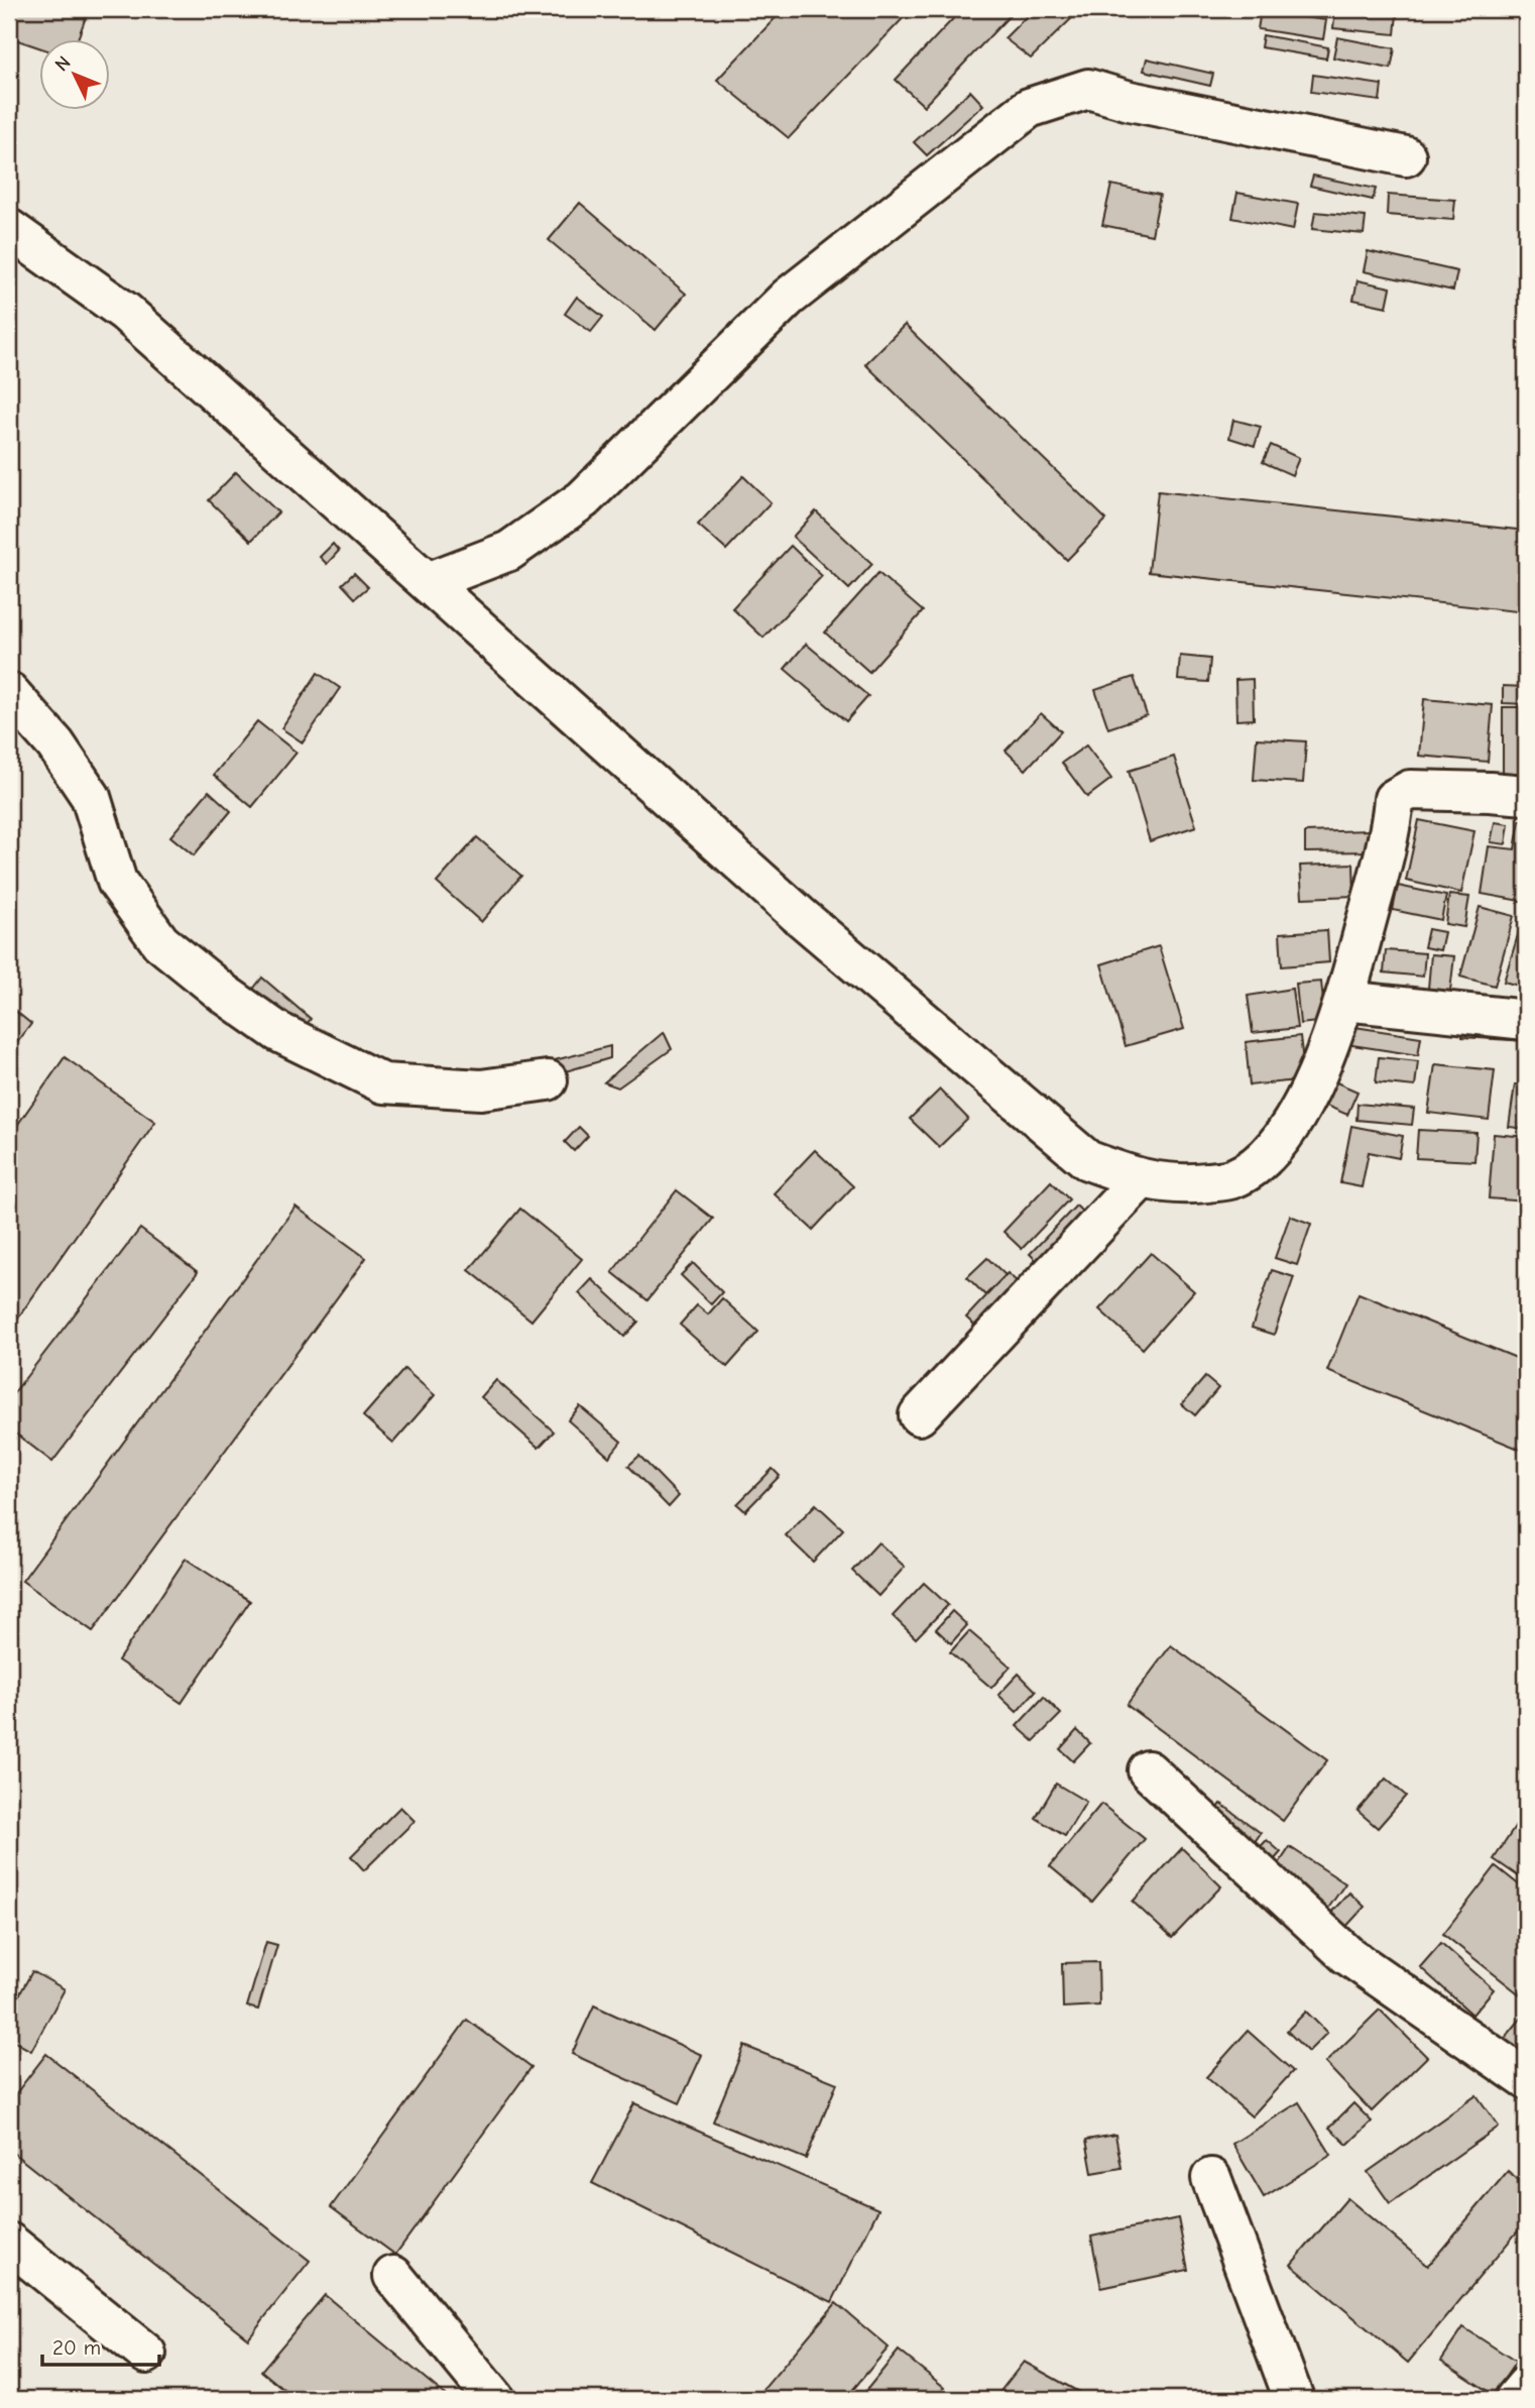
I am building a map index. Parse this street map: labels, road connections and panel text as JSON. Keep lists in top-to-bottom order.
{
  "scale_bar": "20 m",
  "north": "top left"
}
